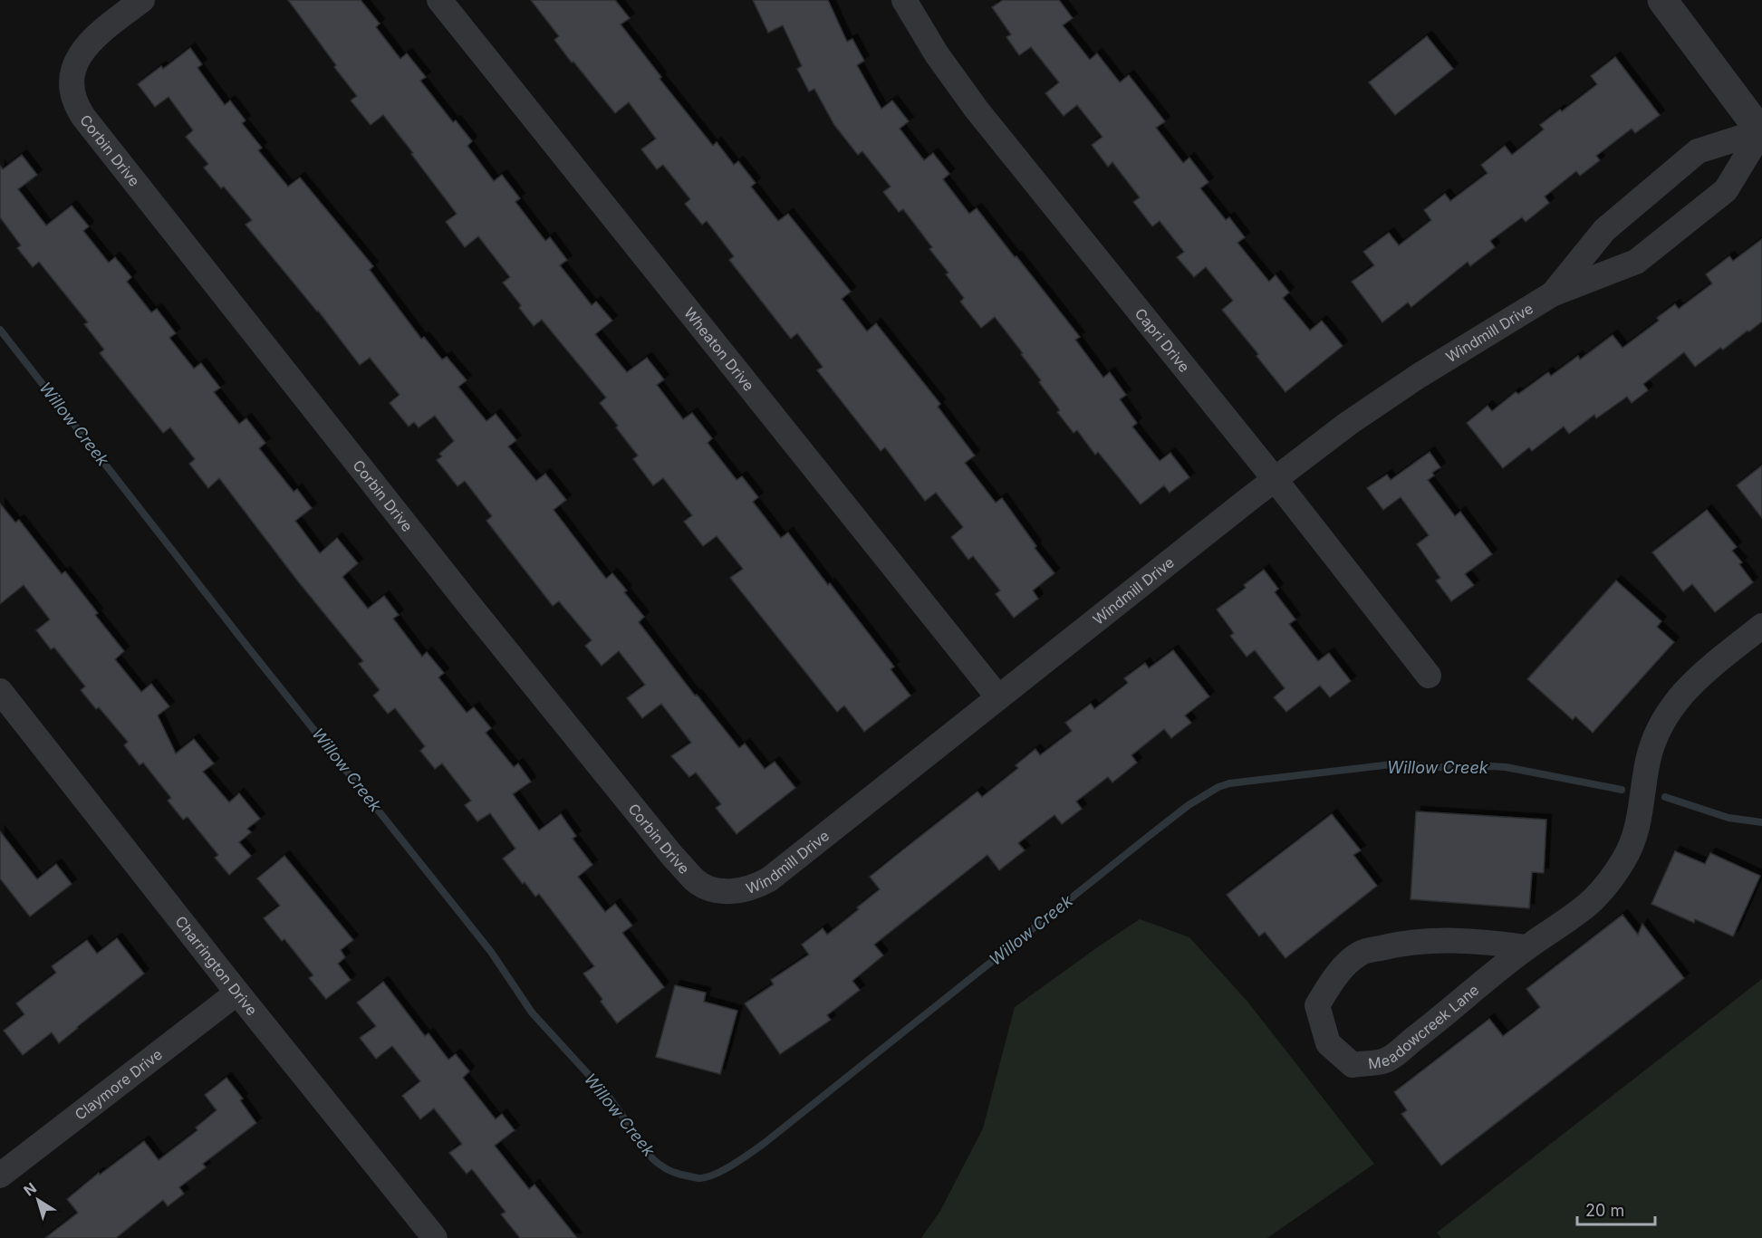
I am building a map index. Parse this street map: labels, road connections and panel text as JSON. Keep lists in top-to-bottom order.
{
  "streets": {
    "street": [
      "Corbin Drive",
      "Windmill Drive",
      "Capri Drive",
      "Wheaton Drive",
      "Charrington Drive",
      "Meadowcreek Lane",
      "Claymore Drive"
    ]
  },
  "crossings": [
    ["Corbin Drive", "Windmill Drive"],
    ["Windmill Drive", "Capri Drive"],
    ["Windmill Drive", "Wheaton Drive"],
    ["Charrington Drive", "Claymore Drive"]
  ],
  "water": ["Willow Creek"],
  "scale_bar": "20 m",
  "north": "top left"
}
